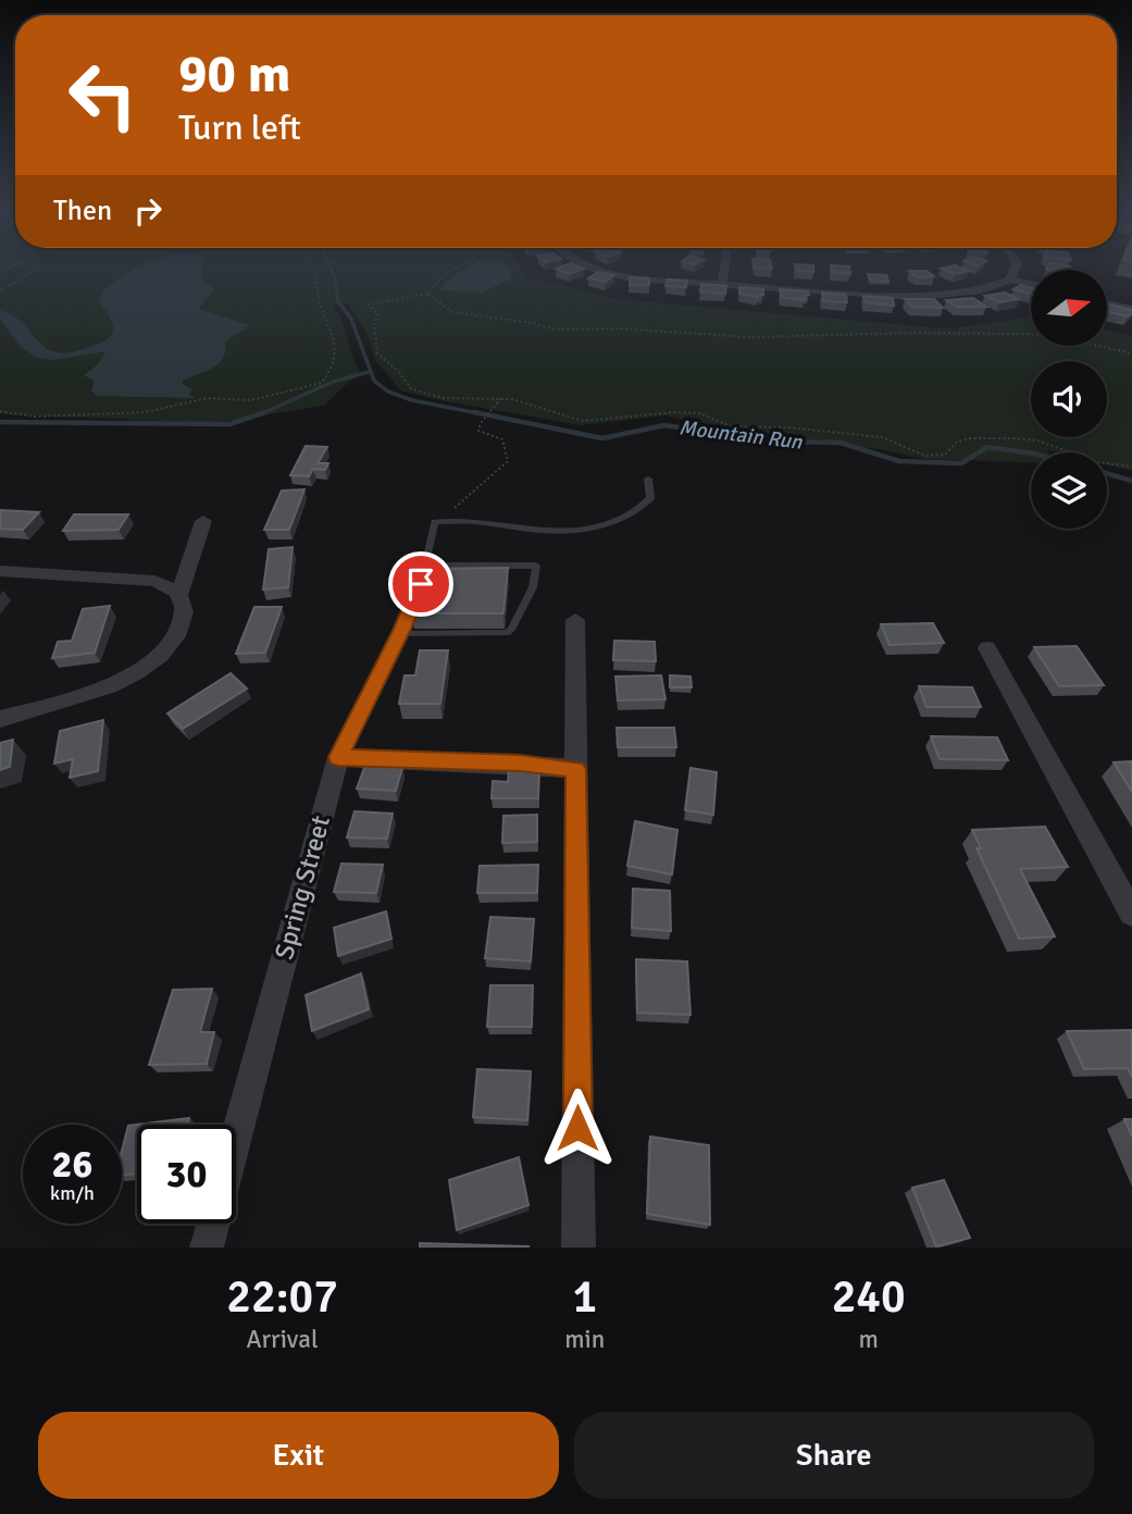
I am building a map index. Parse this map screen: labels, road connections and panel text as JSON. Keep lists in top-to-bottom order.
{
  "streets": {
    "street": ["Spring Street"]
  },
  "water": ["Mountain Run"],
  "north": "right",
  "page": {
    "turn": ["90 m", "Turn left"],
    "then": "Then",
    "speed": "26 km/h",
    "limit": "30",
    "eta": [
      "22:07",
      "Arrival",
      "1",
      "min",
      "240",
      "m"
    ],
    "buttons": ["Exit", "Share"]
  }
}
